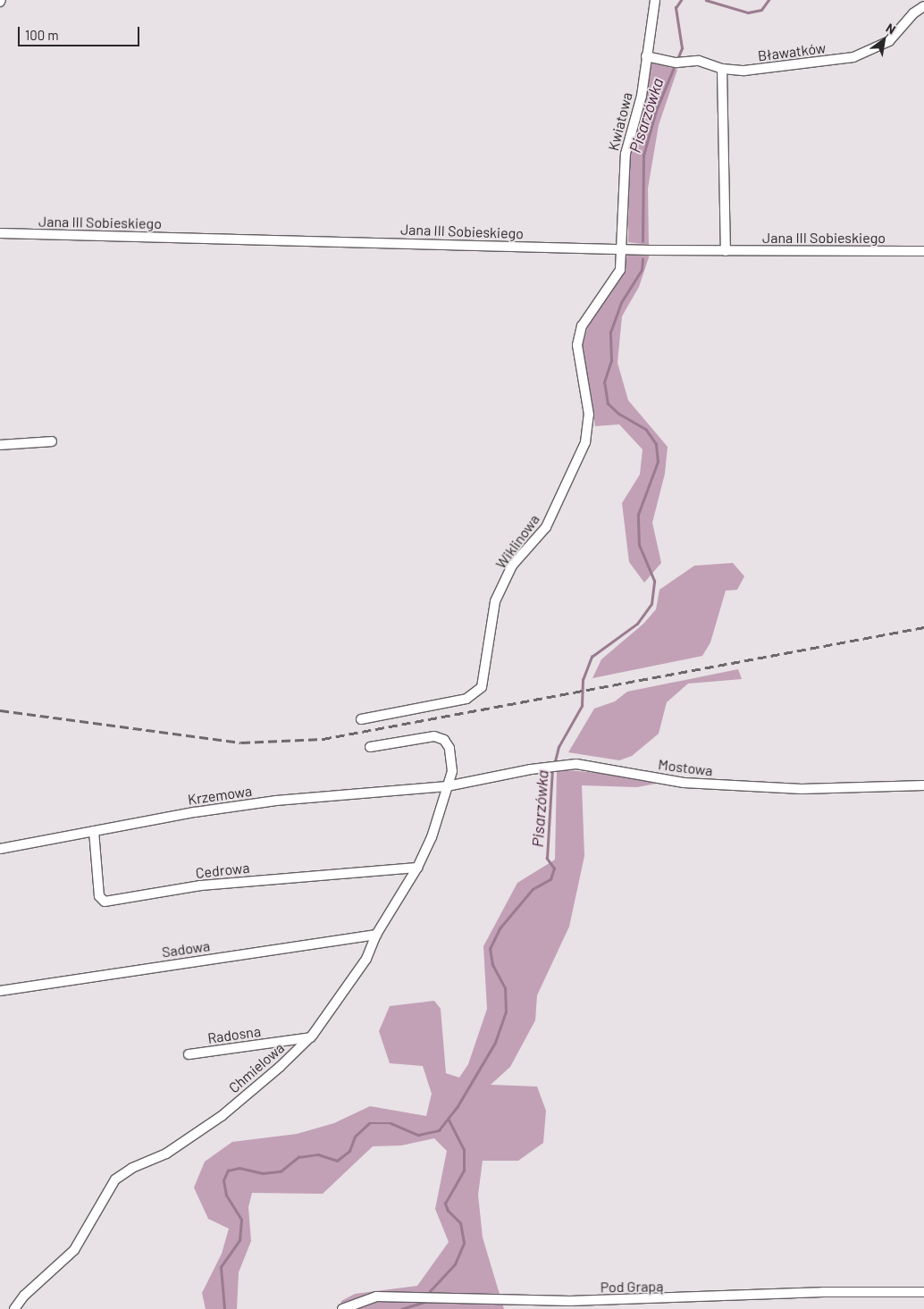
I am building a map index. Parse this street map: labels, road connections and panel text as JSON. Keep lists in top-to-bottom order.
{
  "streets": {
    "street": [
      "Bławatków",
      "Kwiatowa",
      "Jana III Sobieskiego",
      "Wiklinowa",
      "Mostowa",
      "Krzemowa",
      "Cedrowa",
      "Sadowa",
      "Radosna",
      "Chmielowa",
      "Pod Grapą"
    ]
  },
  "crossings": [
    ["Bławatków", "Kwiatowa"],
    ["Kwiatowa", "Jana III Sobieskiego"],
    ["Kwiatowa", "Wiklinowa"],
    ["Jana III Sobieskiego", "Wiklinowa"],
    ["Mostowa", "Krzemowa"],
    ["Mostowa", "Chmielowa"],
    ["Krzemowa", "Cedrowa"],
    ["Krzemowa", "Chmielowa"],
    ["Cedrowa", "Chmielowa"],
    ["Sadowa", "Chmielowa"],
    ["Radosna", "Chmielowa"]
  ],
  "water": ["Pisarzówka"],
  "scale_bar": "100 m",
  "north": "top right"
}
